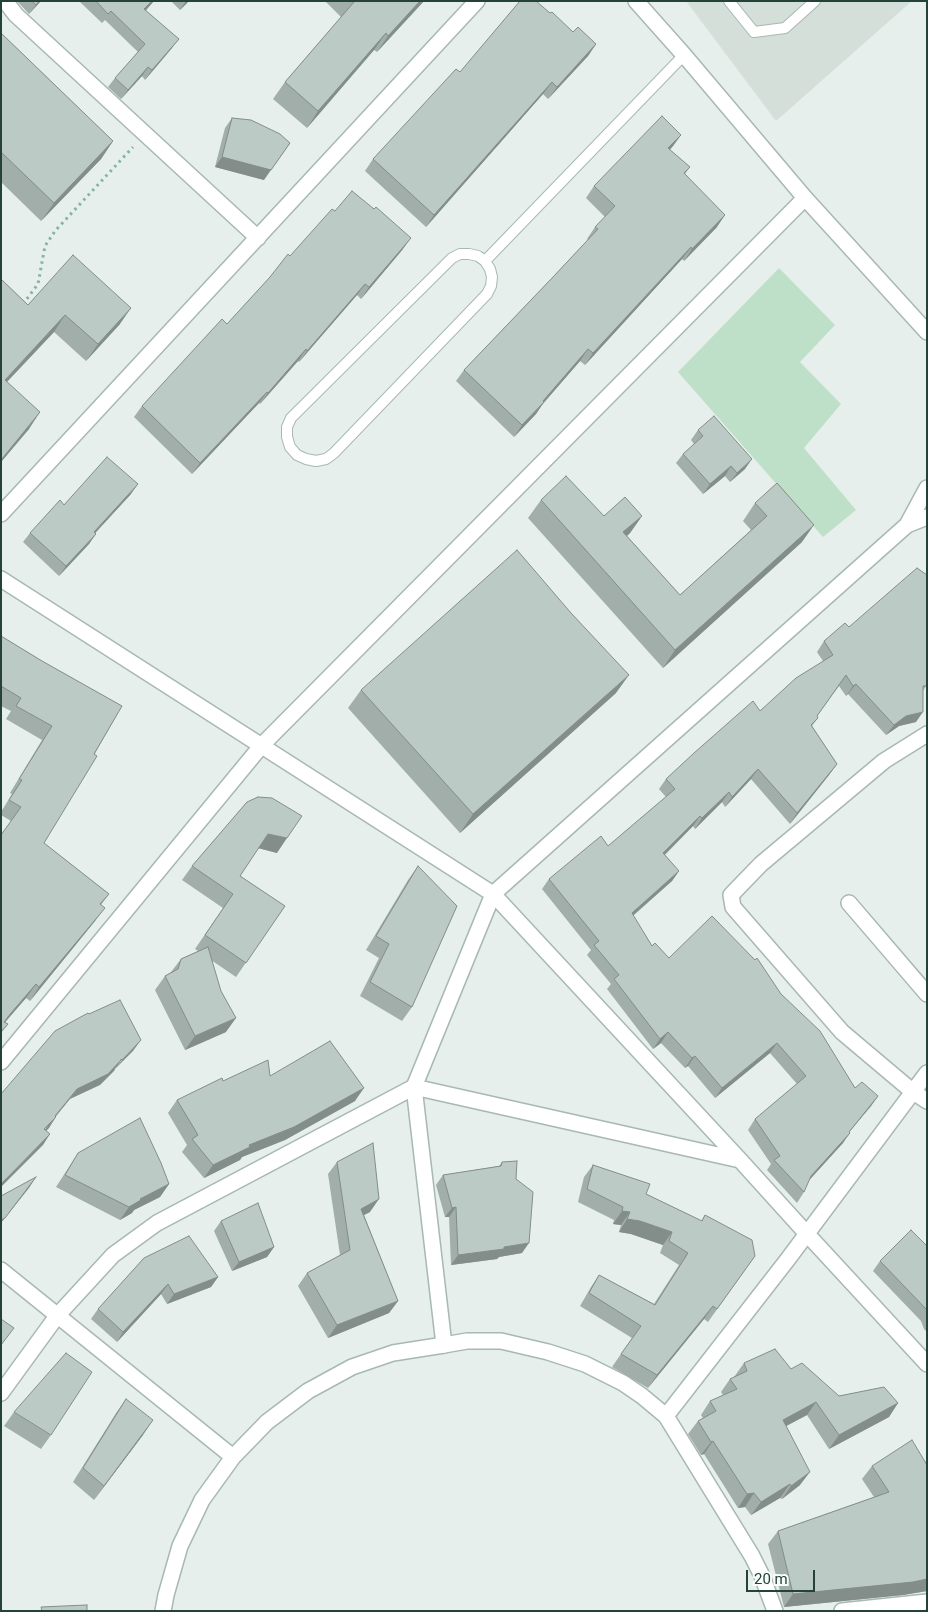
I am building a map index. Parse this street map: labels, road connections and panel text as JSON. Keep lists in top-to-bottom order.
{
  "scale_bar": "20 m"
}
